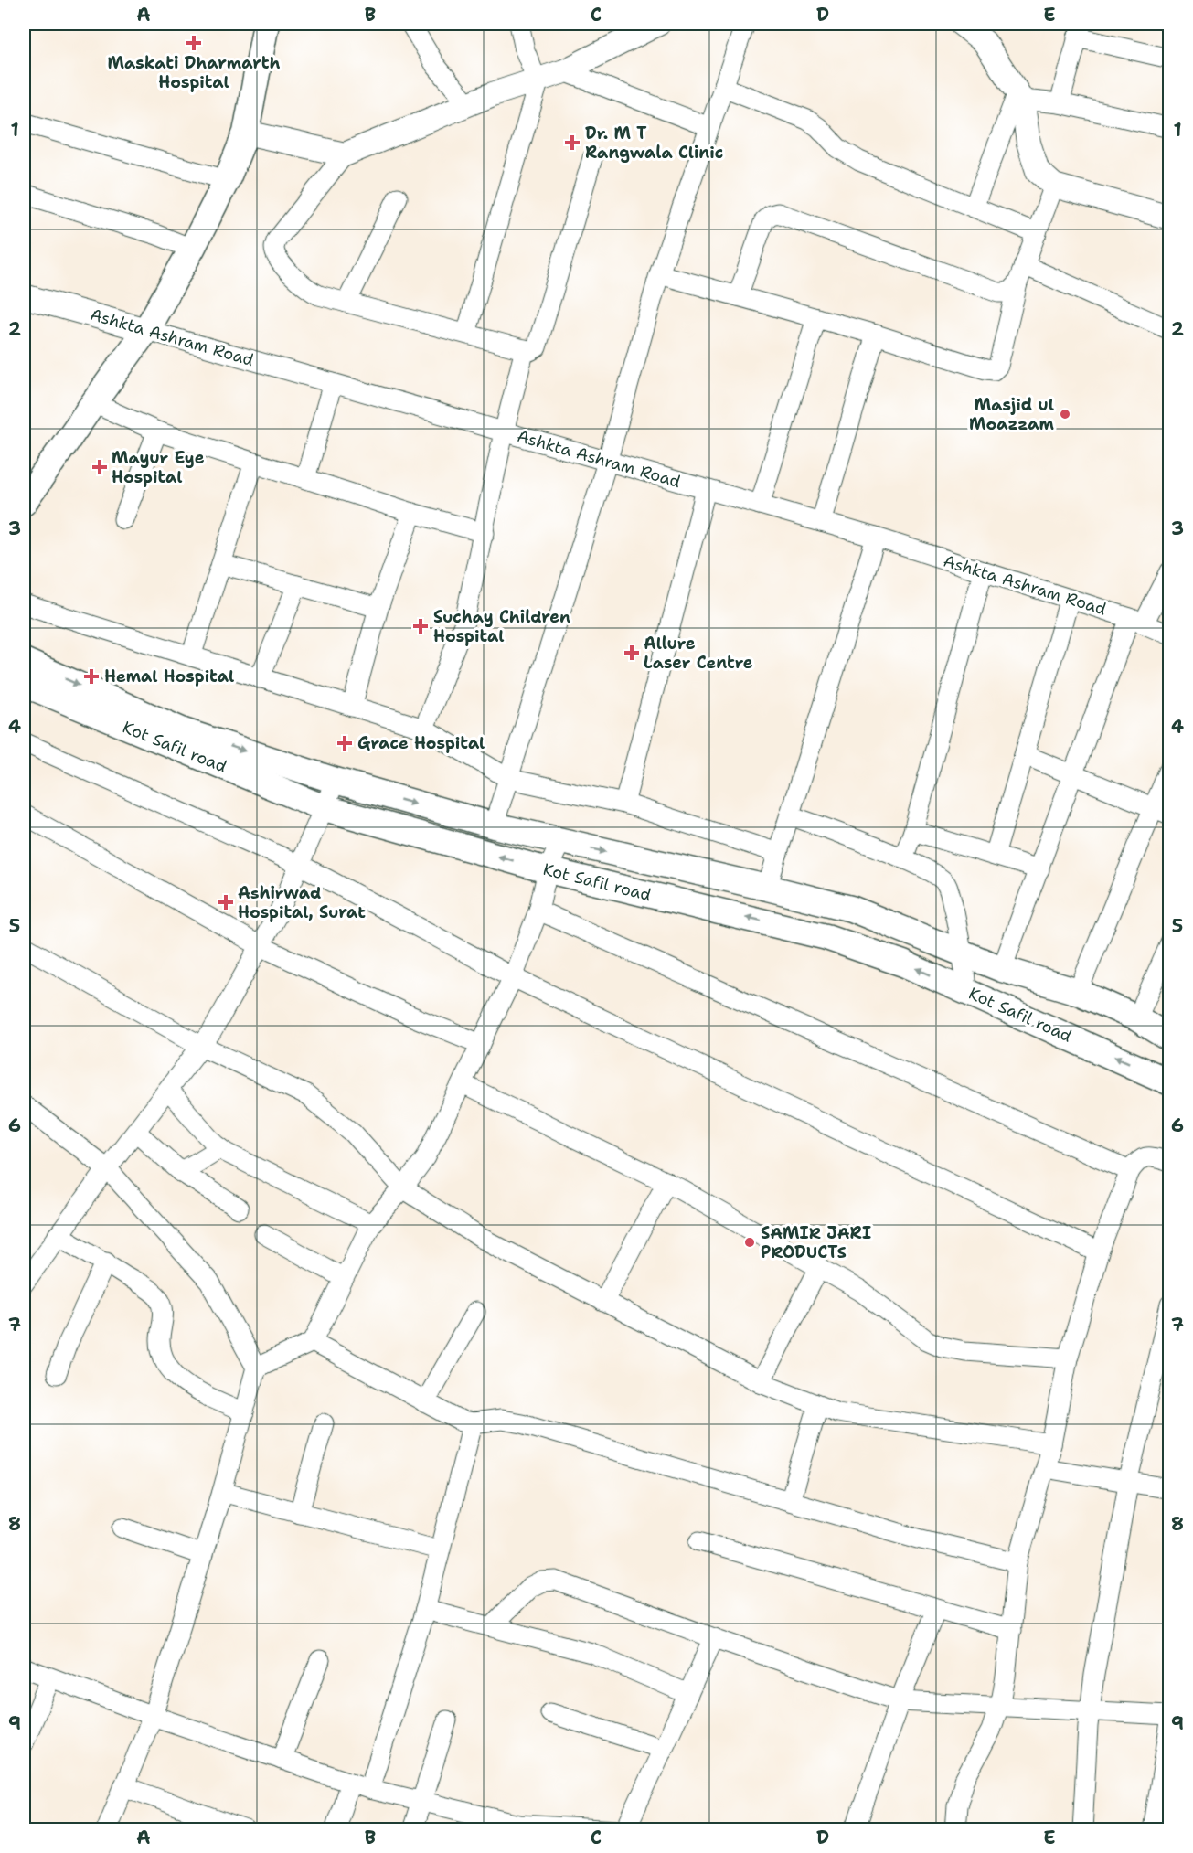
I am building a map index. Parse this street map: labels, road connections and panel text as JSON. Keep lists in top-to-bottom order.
{
  "streets": {
    "main road": ["Kot Safil road"],
    "street": ["Ashkta Ashram Road"]
  },
  "places": {
    "health": [
      "Maskati Dharmarth Hospital",
      "Dr. M T Rangwala Clinic",
      "Mayur Eye Hospital",
      "Suchay Children Hospital",
      "Allure Laser Centre",
      "Hemal Hospital",
      "Grace Hospital",
      "Ashirwad Hospital, Surat"
    ],
    "other": ["Masjid ul Moazzam", "SAMIR JARI PRODUCTS"]
  },
  "grid": {
    "columns": [
      "A",
      "B",
      "C",
      "D",
      "E"
    ],
    "rows": [
      "1",
      "2",
      "3",
      "4",
      "5",
      "6",
      "7",
      "8",
      "9"
    ]
  }
}
